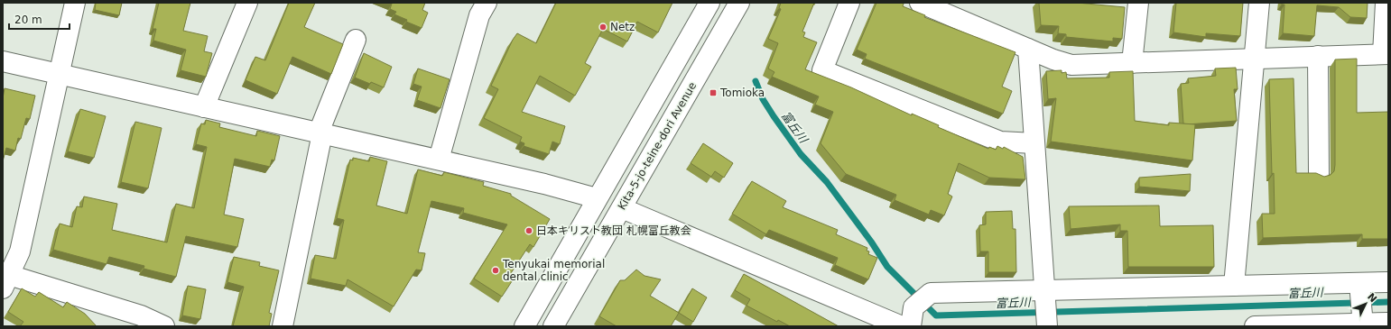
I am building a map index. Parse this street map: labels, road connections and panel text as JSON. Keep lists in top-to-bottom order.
{
  "streets": {
    "main road": ["Kita-5-jo-teine-dori Avenue"]
  },
  "water": ["富丘川"],
  "places": {
    "other": ["Netz", "日本キリスト教団 札幌富丘教会", "Tenyukai memorial dental clinic"],
    "transit": ["Tomioka"]
  },
  "scale_bar": "20 m",
  "north": "top right"
}
